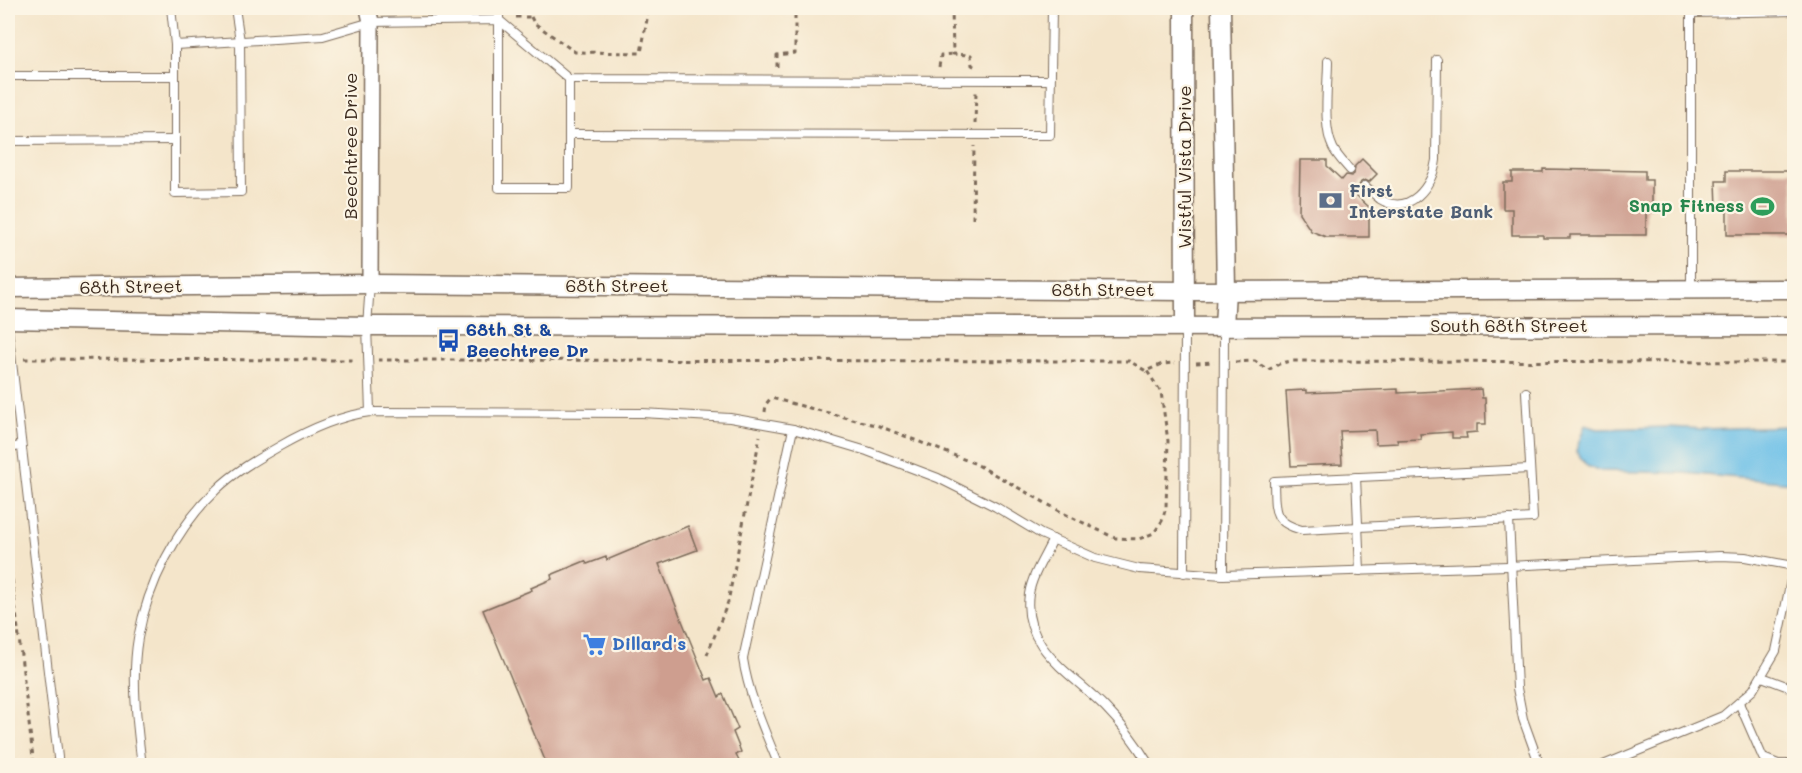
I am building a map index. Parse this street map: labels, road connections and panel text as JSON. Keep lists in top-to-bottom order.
{
  "streets": {
    "street": [
      "Beechtree Drive",
      "Wistful Vista Drive",
      "68th Street",
      "South 68th Street"
    ]
  },
  "crossings": [
    ["Beechtree Drive", "68th Street"],
    ["Wistful Vista Drive", "68th Street"],
    ["68th Street", "South 68th Street"]
  ],
  "places": {
    "bank": ["First Interstate Bank"],
    "sports": ["Snap Fitness"],
    "bus stop": ["68th St & Beechtree Dr"],
    "supermarket": ["Dillard's"]
  }
}
